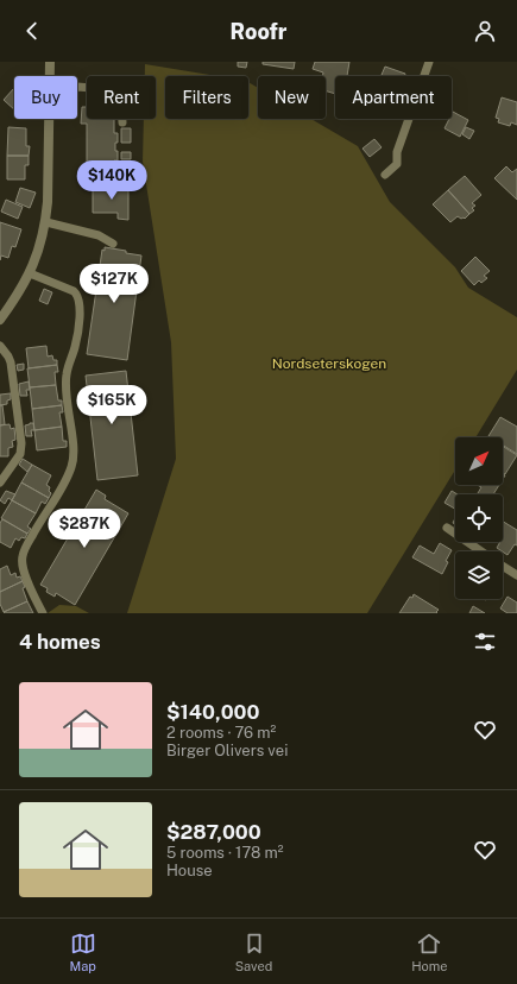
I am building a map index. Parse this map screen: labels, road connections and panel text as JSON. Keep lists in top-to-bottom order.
{
  "parks": ["Nordseterskogen"],
  "north": "top right",
  "page": {
    "header": "Roofr",
    "chip": [
      "Buy",
      "Rent",
      "Filters",
      "New",
      "Apartment"
    ],
    "price": [
      "$140K",
      "$127K",
      "$165K",
      "$287K"
    ],
    "heading": "4 homes",
    "list": [
      {
        "name": "$140,000",
        "note": "2 rooms · 76 m² · Birger Olivers vei"
      },
      {
        "name": "$287,000",
        "note": "5 rooms · 178 m² · House"
      }
    ],
    "tabs": ["Map", "Saved", "Home"]
  }
}
